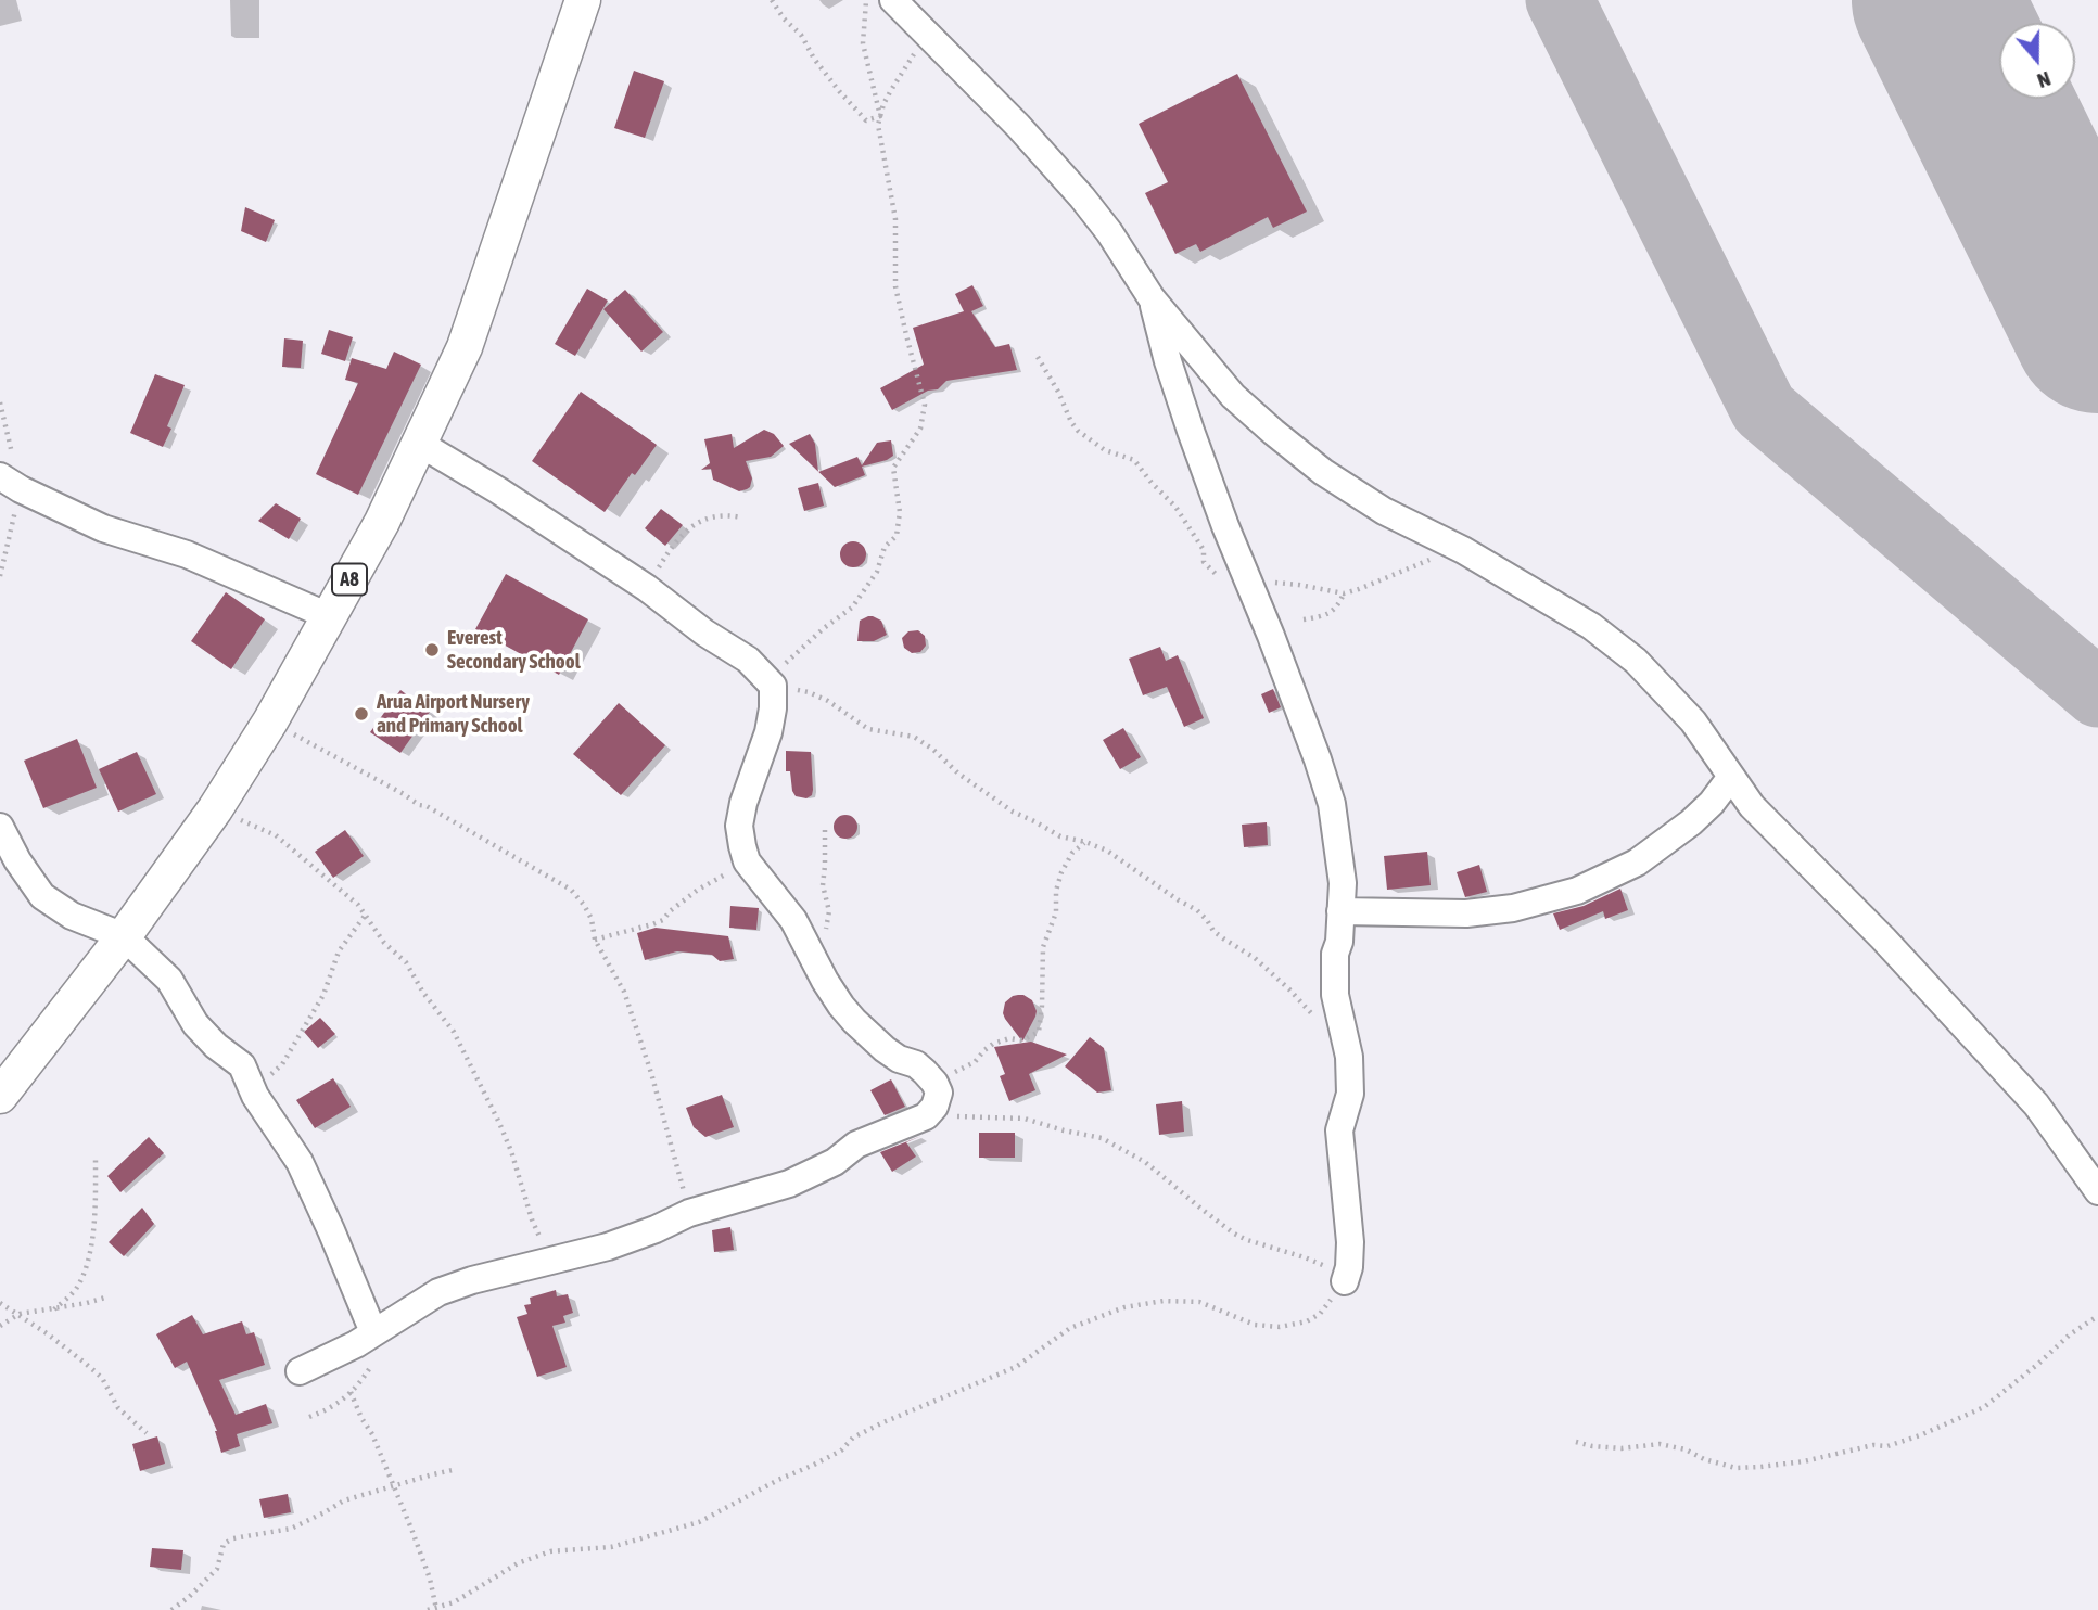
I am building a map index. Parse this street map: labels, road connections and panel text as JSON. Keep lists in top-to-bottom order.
{
  "streets": {
    "main road": ["A8"]
  },
  "places": ["Everest Secondary School", "Arua Airport Nursery and Primary School"],
  "north": "bottom"
}
